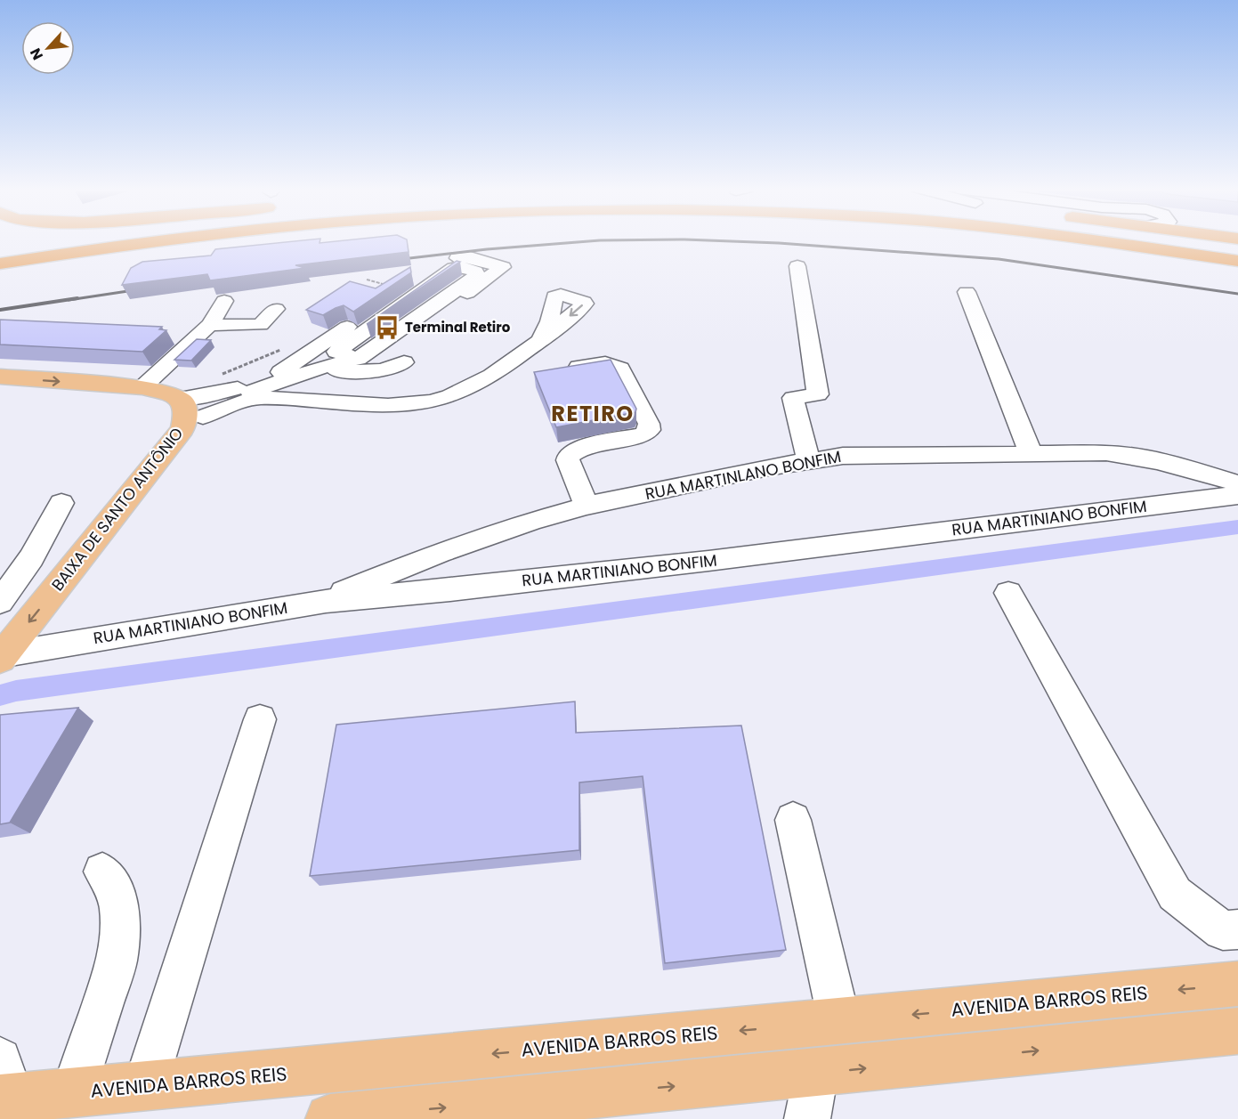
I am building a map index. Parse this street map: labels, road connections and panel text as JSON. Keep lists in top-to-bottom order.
{
  "streets": {
    "main road": ["BAIXA DE SANTO ANTÔNIO", "AVENIDA BARROS REIS"],
    "street": ["RUA MARTINLANO BONFIM", "RUA MARTINIANO BONFIM"]
  },
  "crossings": [
    ["RUA MARTINLANO BONFIM", "RUA MARTINIANO BONFIM"],
    ["BAIXA DE SANTO ANTÔNIO", "RUA MARTINIANO BONFIM"]
  ],
  "one_way": ["BAIXA DE SANTO ANTÔNIO"],
  "districts": ["RETIRO"],
  "places": {
    "bus stop": ["Terminal Retiro"]
  },
  "north": "bottom left"
}
